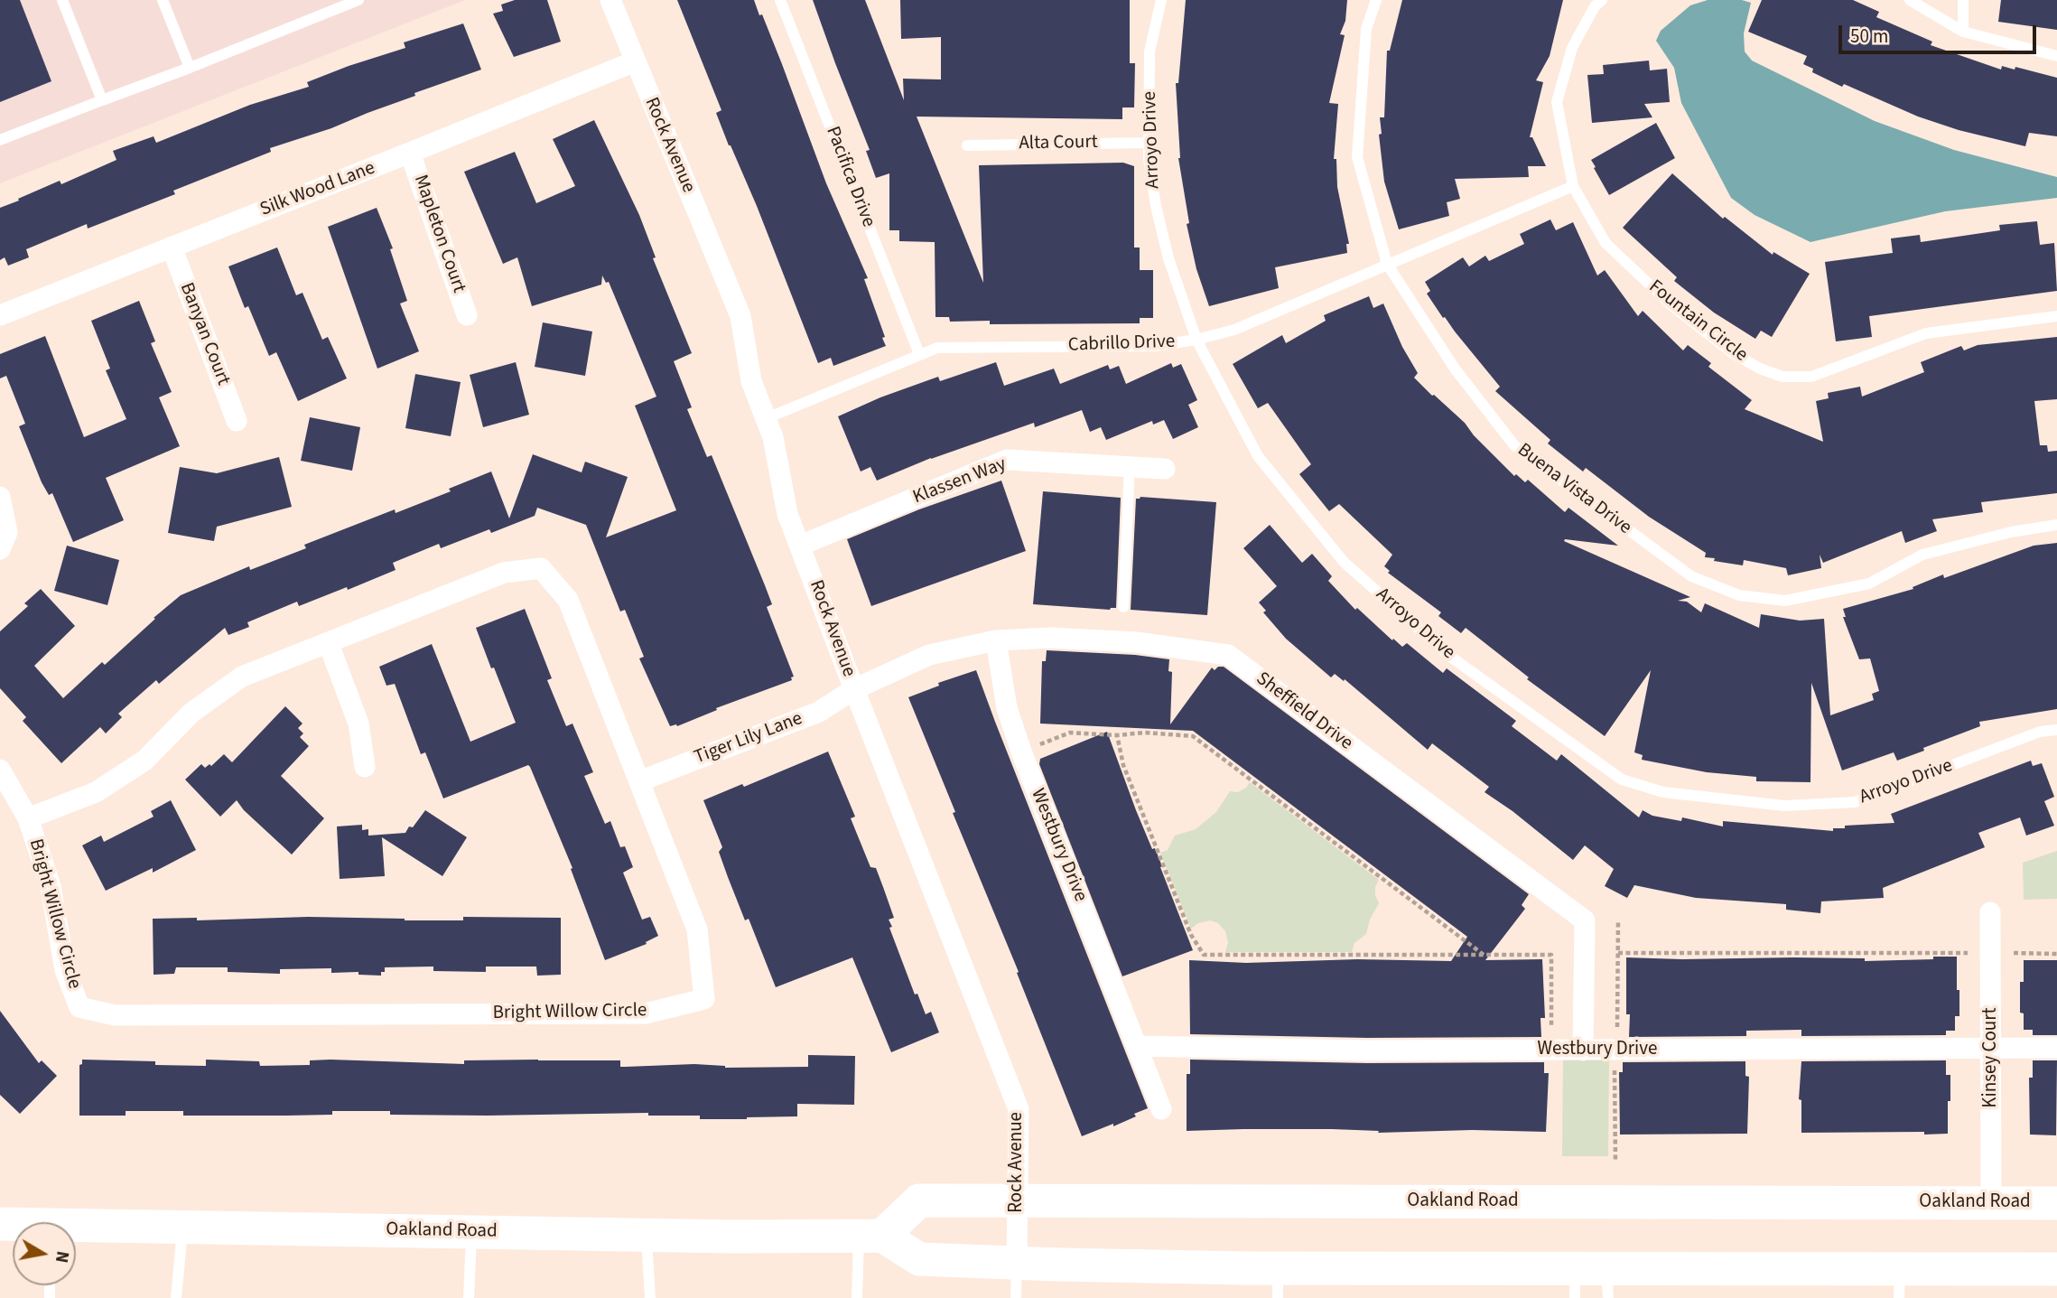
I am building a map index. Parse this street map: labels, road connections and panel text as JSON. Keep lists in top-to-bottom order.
{
  "streets": {
    "main road": ["Oakland Road"],
    "street": [
      "Rock Avenue",
      "Silk Wood Lane",
      "Mapleton Court",
      "Banyan Court",
      "Klassen Way",
      "Sheffield Drive",
      "Tiger Lily Lane",
      "Westbury Drive",
      "Bright Willow Circle",
      "Kinsey Court"
    ],
    "lane": [
      "Arroyo Drive",
      "Alta Court",
      "Pacifica Drive",
      "Fountain Circle",
      "Cabrillo Drive",
      "Buena Vista Drive"
    ]
  },
  "crossings": [
    ["Arroyo Drive", "Alta Court"],
    ["Arroyo Drive", "Cabrillo Drive"],
    ["Rock Avenue", "Silk Wood Lane"],
    ["Rock Avenue", "Cabrillo Drive"],
    ["Rock Avenue", "Klassen Way"],
    ["Rock Avenue", "Sheffield Drive"],
    ["Rock Avenue", "Tiger Lily Lane"],
    ["Rock Avenue", "Oakland Road"],
    ["Pacifica Drive", "Cabrillo Drive"],
    ["Silk Wood Lane", "Mapleton Court"],
    ["Silk Wood Lane", "Banyan Court"],
    ["Fountain Circle", "Cabrillo Drive"],
    ["Cabrillo Drive", "Buena Vista Drive"],
    ["Sheffield Drive", "Tiger Lily Lane"],
    ["Sheffield Drive", "Westbury Drive"],
    ["Tiger Lily Lane", "Bright Willow Circle"],
    ["Westbury Drive", "Kinsey Court"],
    ["Kinsey Court", "Oakland Road"]
  ],
  "scale_bar": "50 m",
  "north": "right"
}
